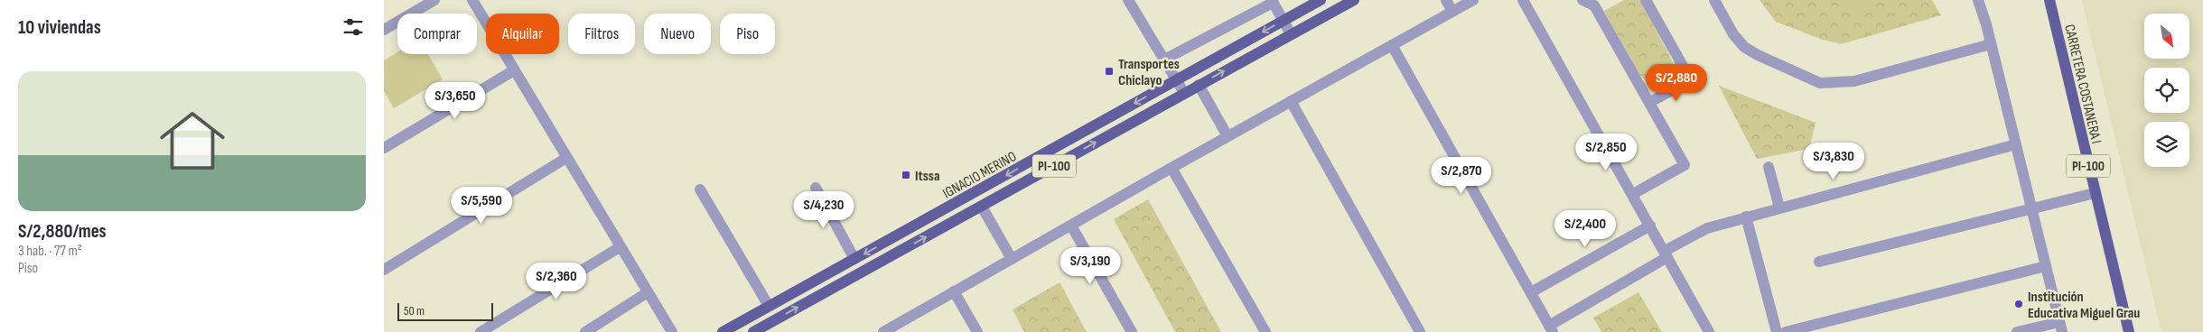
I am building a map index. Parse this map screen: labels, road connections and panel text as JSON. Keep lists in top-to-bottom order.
{
  "streets": {
    "main road": ["CARRETERA COSTANERA I", "PI-100", "IGNACIO MERINO"]
  },
  "places": {
    "transit": ["Transportes Chiclayo", "Itssa"],
    "other": ["Institución Educativa Miguel Grau"]
  },
  "scale_bar": "50 m",
  "north": "bottom right",
  "page": {
    "heading": "10 viviendas",
    "chip": [
      "Comprar",
      "Alquilar",
      "Filtros",
      "Nuevo",
      "Piso"
    ],
    "list": [
      {
        "name": "S/2,880/mes",
        "note": "3 hab. · 77 m² · Piso"
      }
    ],
    "price": [
      "S/2,880",
      "S/3,650",
      "S/2,850",
      "S/3,830",
      "S/2,870",
      "S/5,590",
      "S/4,230",
      "S/2,400",
      "S/3,190",
      "S/2,360"
    ],
    "scale": "50 m"
  }
}
